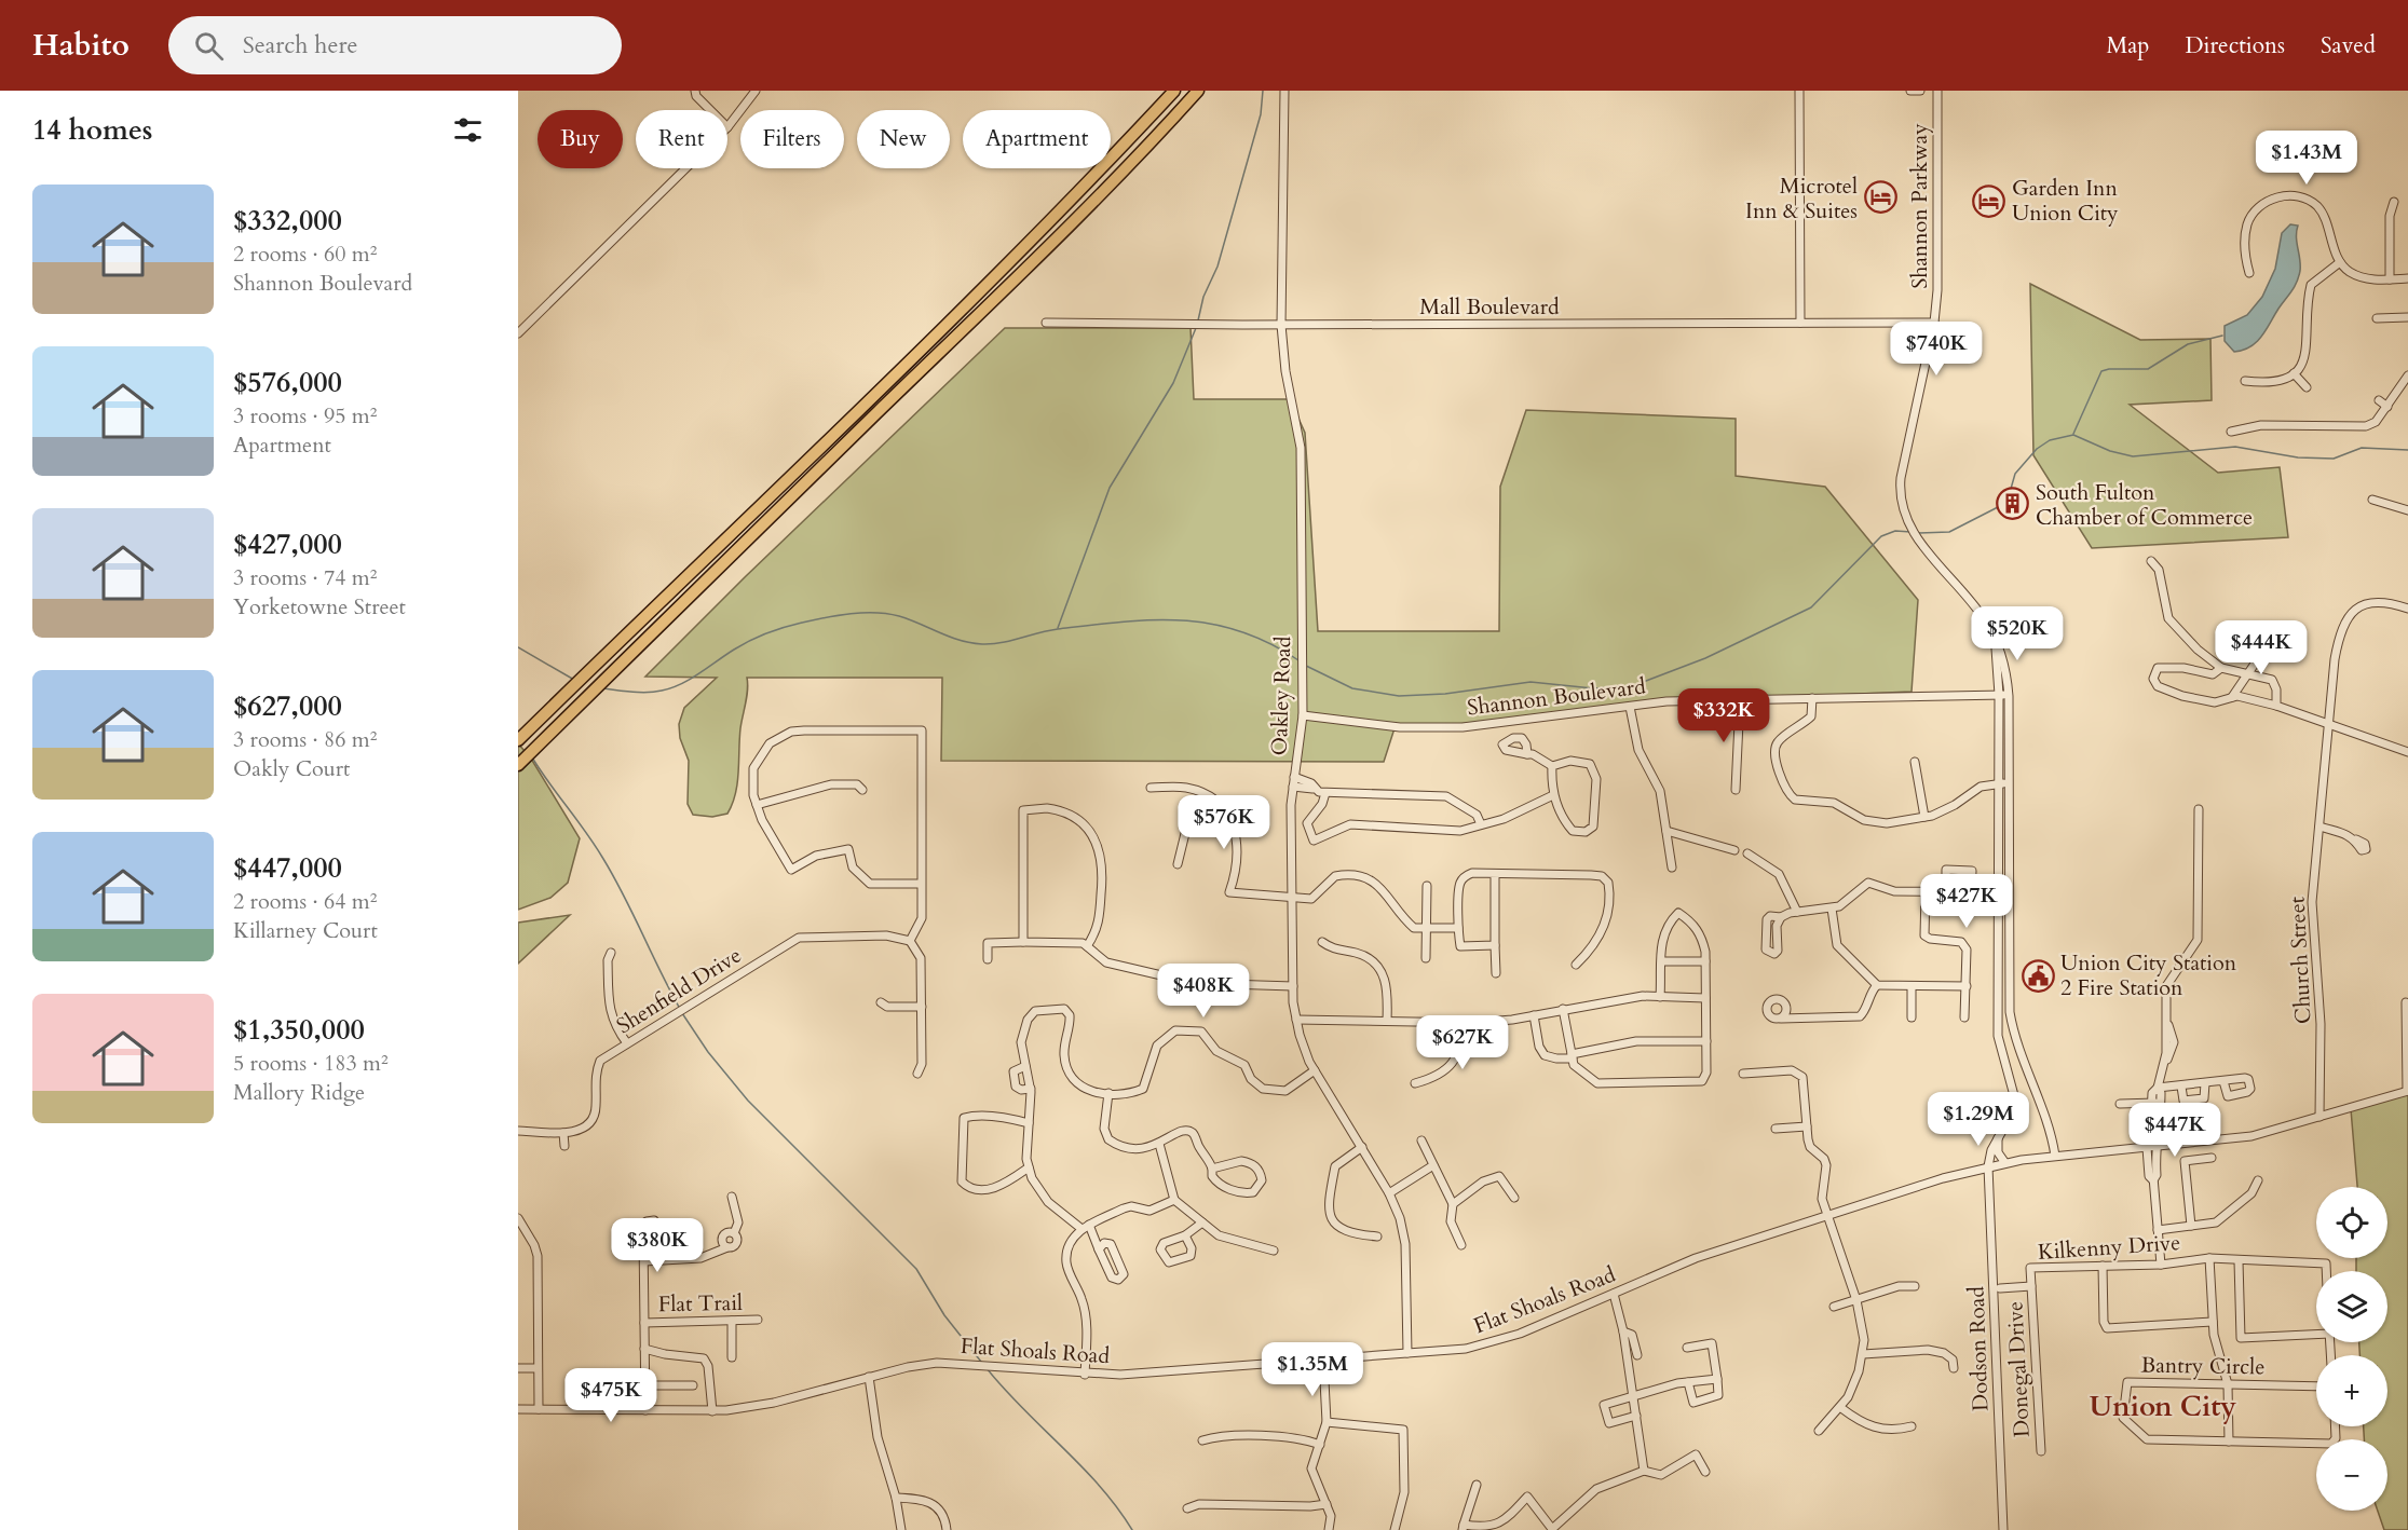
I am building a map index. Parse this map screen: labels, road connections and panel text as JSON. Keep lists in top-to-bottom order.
{
  "streets": {
    "street": [
      "Shannon Parkway",
      "Mall Boulevard",
      "Oakley Road",
      "Shannon Boulevard",
      "Church Street",
      "Shenfield Drive",
      "Kilkenny Drive",
      "Flat Shoals Road",
      "Flat Trail",
      "Dodson Road",
      "Bantry Circle",
      "Donegal Drive"
    ]
  },
  "crossings": [
    ["Shannon Parkway", "Mall Boulevard"],
    ["Shannon Parkway", "Shannon Boulevard"],
    ["Shannon Parkway", "Flat Shoals Road"],
    ["Shannon Parkway", "Dodson Road"],
    ["Mall Boulevard", "Oakley Road"],
    ["Oakley Road", "Shannon Boulevard"],
    ["Oakley Road", "Flat Shoals Road"],
    ["Church Street", "Flat Shoals Road"],
    ["Kilkenny Drive", "Donegal Drive"],
    ["Flat Shoals Road", "Dodson Road"]
  ],
  "districts": ["Union City"],
  "places": {
    "hotel": ["Microtel Inn & Suites", "Garden Inn Union City"],
    "building": ["South Fulton Chamber of Commerce"],
    "public building": ["Union City Station 2 Fire Station"]
  },
  "page": {
    "header": "Habito",
    "search": "Search here",
    "nav": ["Map", "Directions", "Saved"],
    "heading": "14 homes",
    "chip": [
      "Buy",
      "Rent",
      "Filters",
      "New",
      "Apartment"
    ],
    "price": [
      "$1.43M",
      "$740K",
      "$520K",
      "$444K",
      "$332K",
      "$576K",
      "$427K",
      "$408K",
      "$627K",
      "$1.29M",
      "$447K",
      "$380K",
      "$1.35M",
      "$475K"
    ],
    "list": [
      {
        "name": "$332,000",
        "note": "2 rooms · 60 m² · Shannon Boulevard"
      },
      {
        "name": "$576,000",
        "note": "3 rooms · 95 m² · Apartment"
      },
      {
        "name": "$427,000",
        "note": "3 rooms · 74 m² · Yorketowne Street"
      },
      {
        "name": "$627,000",
        "note": "3 rooms · 86 m² · Oakly Court"
      },
      {
        "name": "$447,000",
        "note": "2 rooms · 64 m² · Killarney Court"
      },
      {
        "name": "$1,350,000",
        "note": "5 rooms · 183 m² · Mallory Ridge"
      }
    ],
    "map_buttons": ["+", "−"]
  }
}
